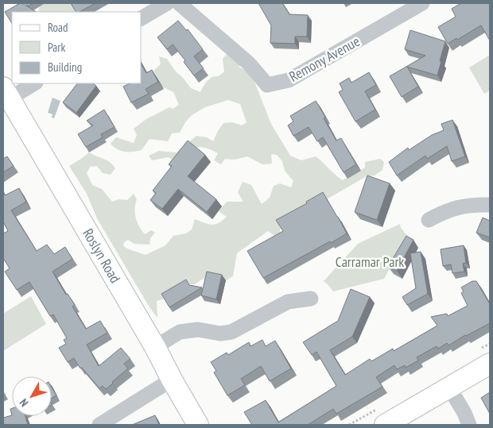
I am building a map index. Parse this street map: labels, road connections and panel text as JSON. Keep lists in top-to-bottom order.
{
  "streets": {
    "street": ["Remony Avenue", "Roslyn Road"]
  },
  "parks": ["Carramar Park"],
  "legend": ["Road", "Park", "Building"],
  "north": "bottom left"
}
